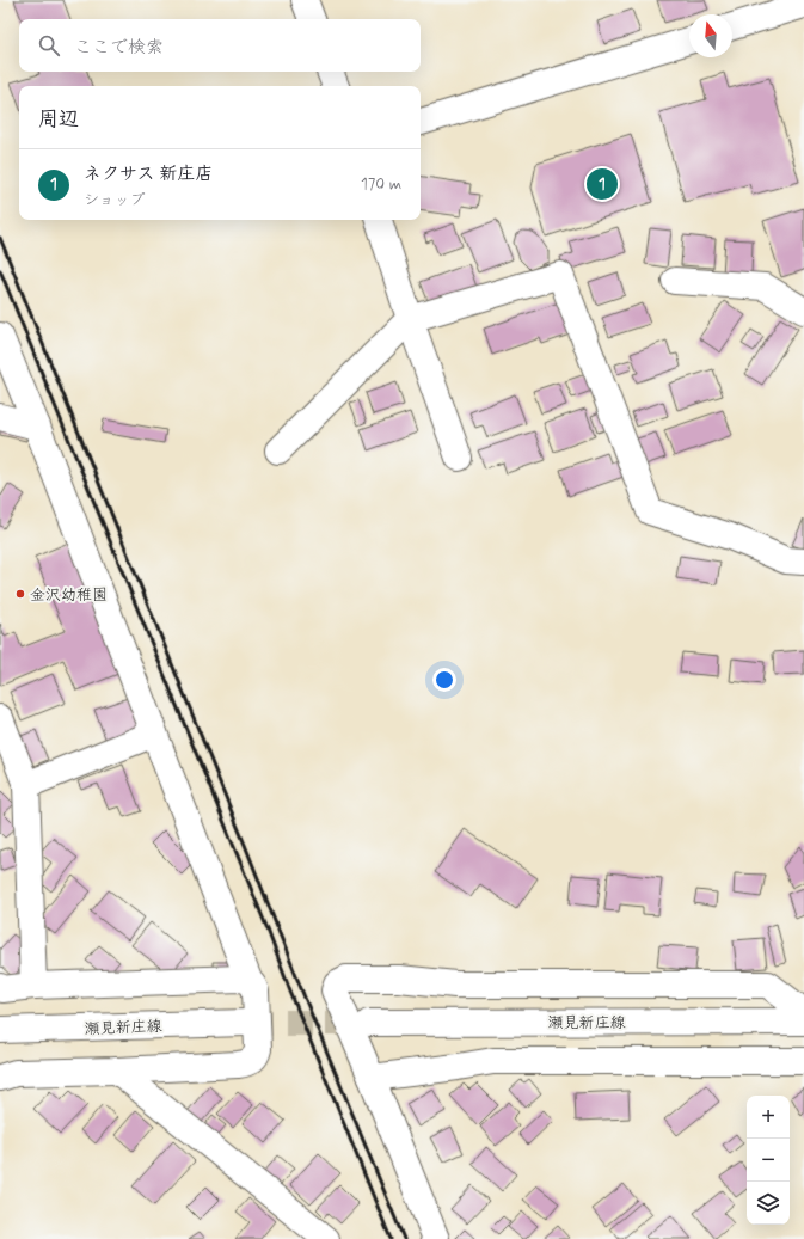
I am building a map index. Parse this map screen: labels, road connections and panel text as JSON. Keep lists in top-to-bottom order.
{
  "streets": {
    "street": ["瀬見新庄線"]
  },
  "places": ["金沢幼稚園"],
  "north": "top",
  "page": {
    "search": "ここで検索",
    "heading": "周辺",
    "list": [
      {
        "mark": "1",
        "name": "ネクサス 新庄店",
        "note": "ショップ",
        "value": "170 m"
      }
    ],
    "pins": "1",
    "map_buttons": ["+", "−"]
  }
}
